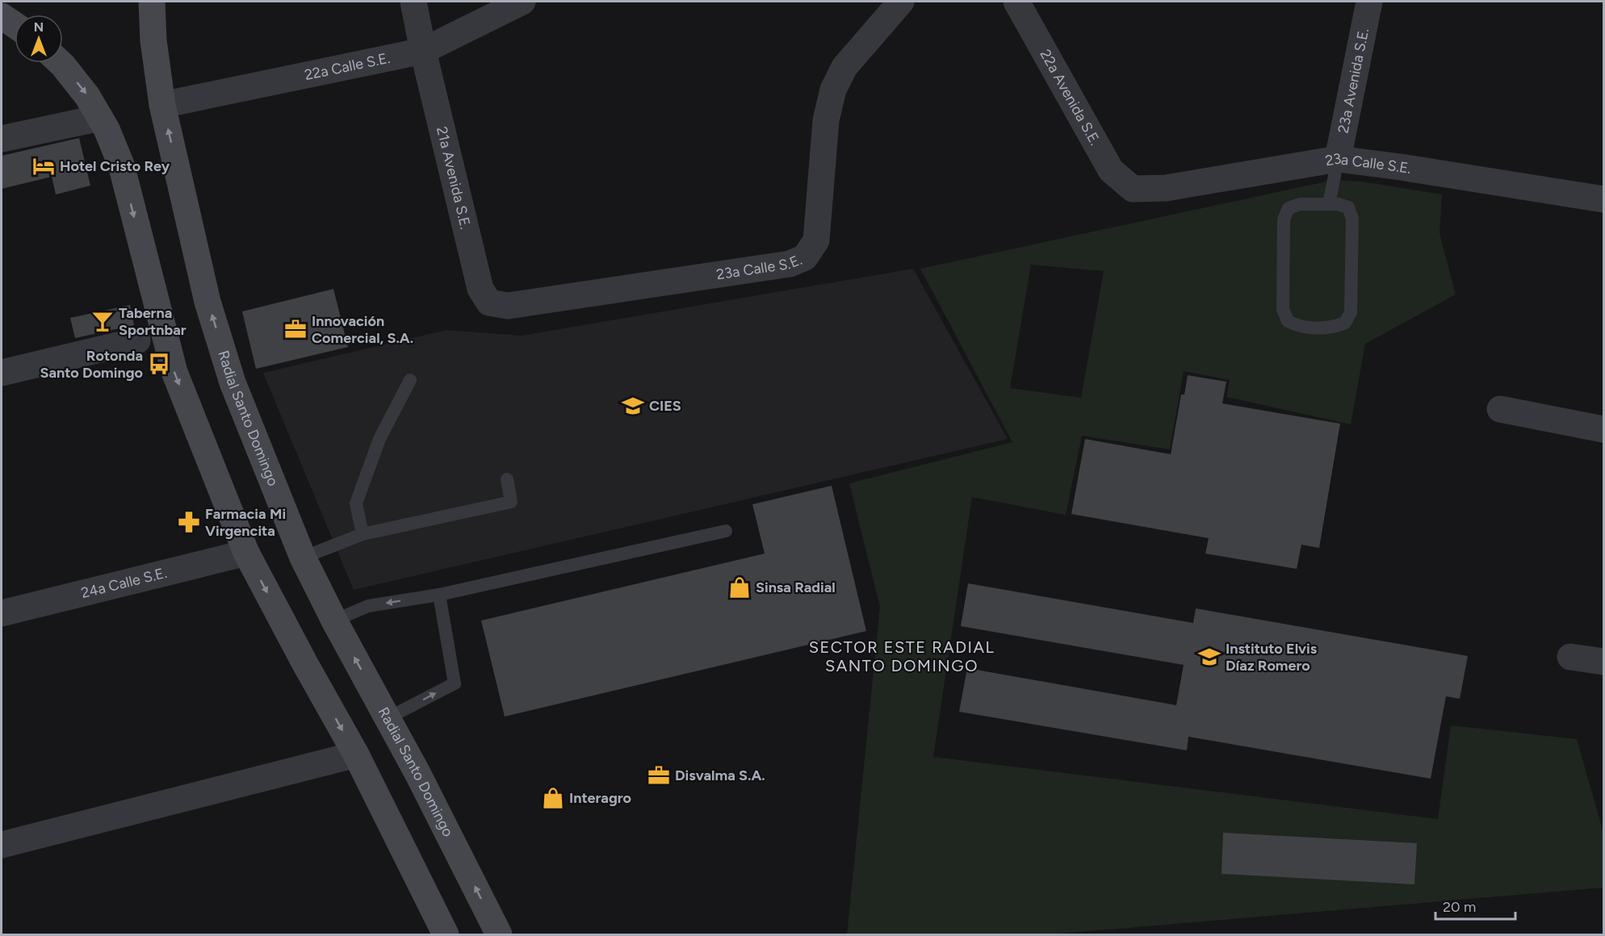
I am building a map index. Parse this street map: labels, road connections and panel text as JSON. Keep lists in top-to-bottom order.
{
  "streets": {
    "main road": ["Radial Santo Domingo"],
    "street": [
      "22a Calle S.E.",
      "23a Avenida S.E.",
      "22a Avenida S.E.",
      "23a Calle S.E.",
      "21a Avenida S.E.",
      "24a Calle S.E."
    ]
  },
  "crossings": [
    ["22a Calle S.E.", "21a Avenida S.E."],
    ["22a Calle S.E.", "Radial Santo Domingo"],
    ["23a Avenida S.E.", "23a Calle S.E."],
    ["22a Avenida S.E.", "23a Calle S.E."],
    ["23a Calle S.E.", "21a Avenida S.E."]
  ],
  "districts": ["SECTOR ESTE RADIAL SANTO DOMINGO"],
  "places": {
    "hotel": ["Hotel Cristo Rey"],
    "bar": ["Taberna Sportnbar"],
    "office": ["Innovación Comercial, S.A.", "Disvalma S.A."],
    "bus stop": ["Rotonda Santo Domingo"],
    "school or university": ["CIES", "Instituto Elvis Díaz Romero"],
    "pharmacy": ["Farmacia Mi Virgencita"],
    "shop": ["Sinsa Radial", "Interagro"]
  },
  "scale_bar": "20 m",
  "north": "top"
}
